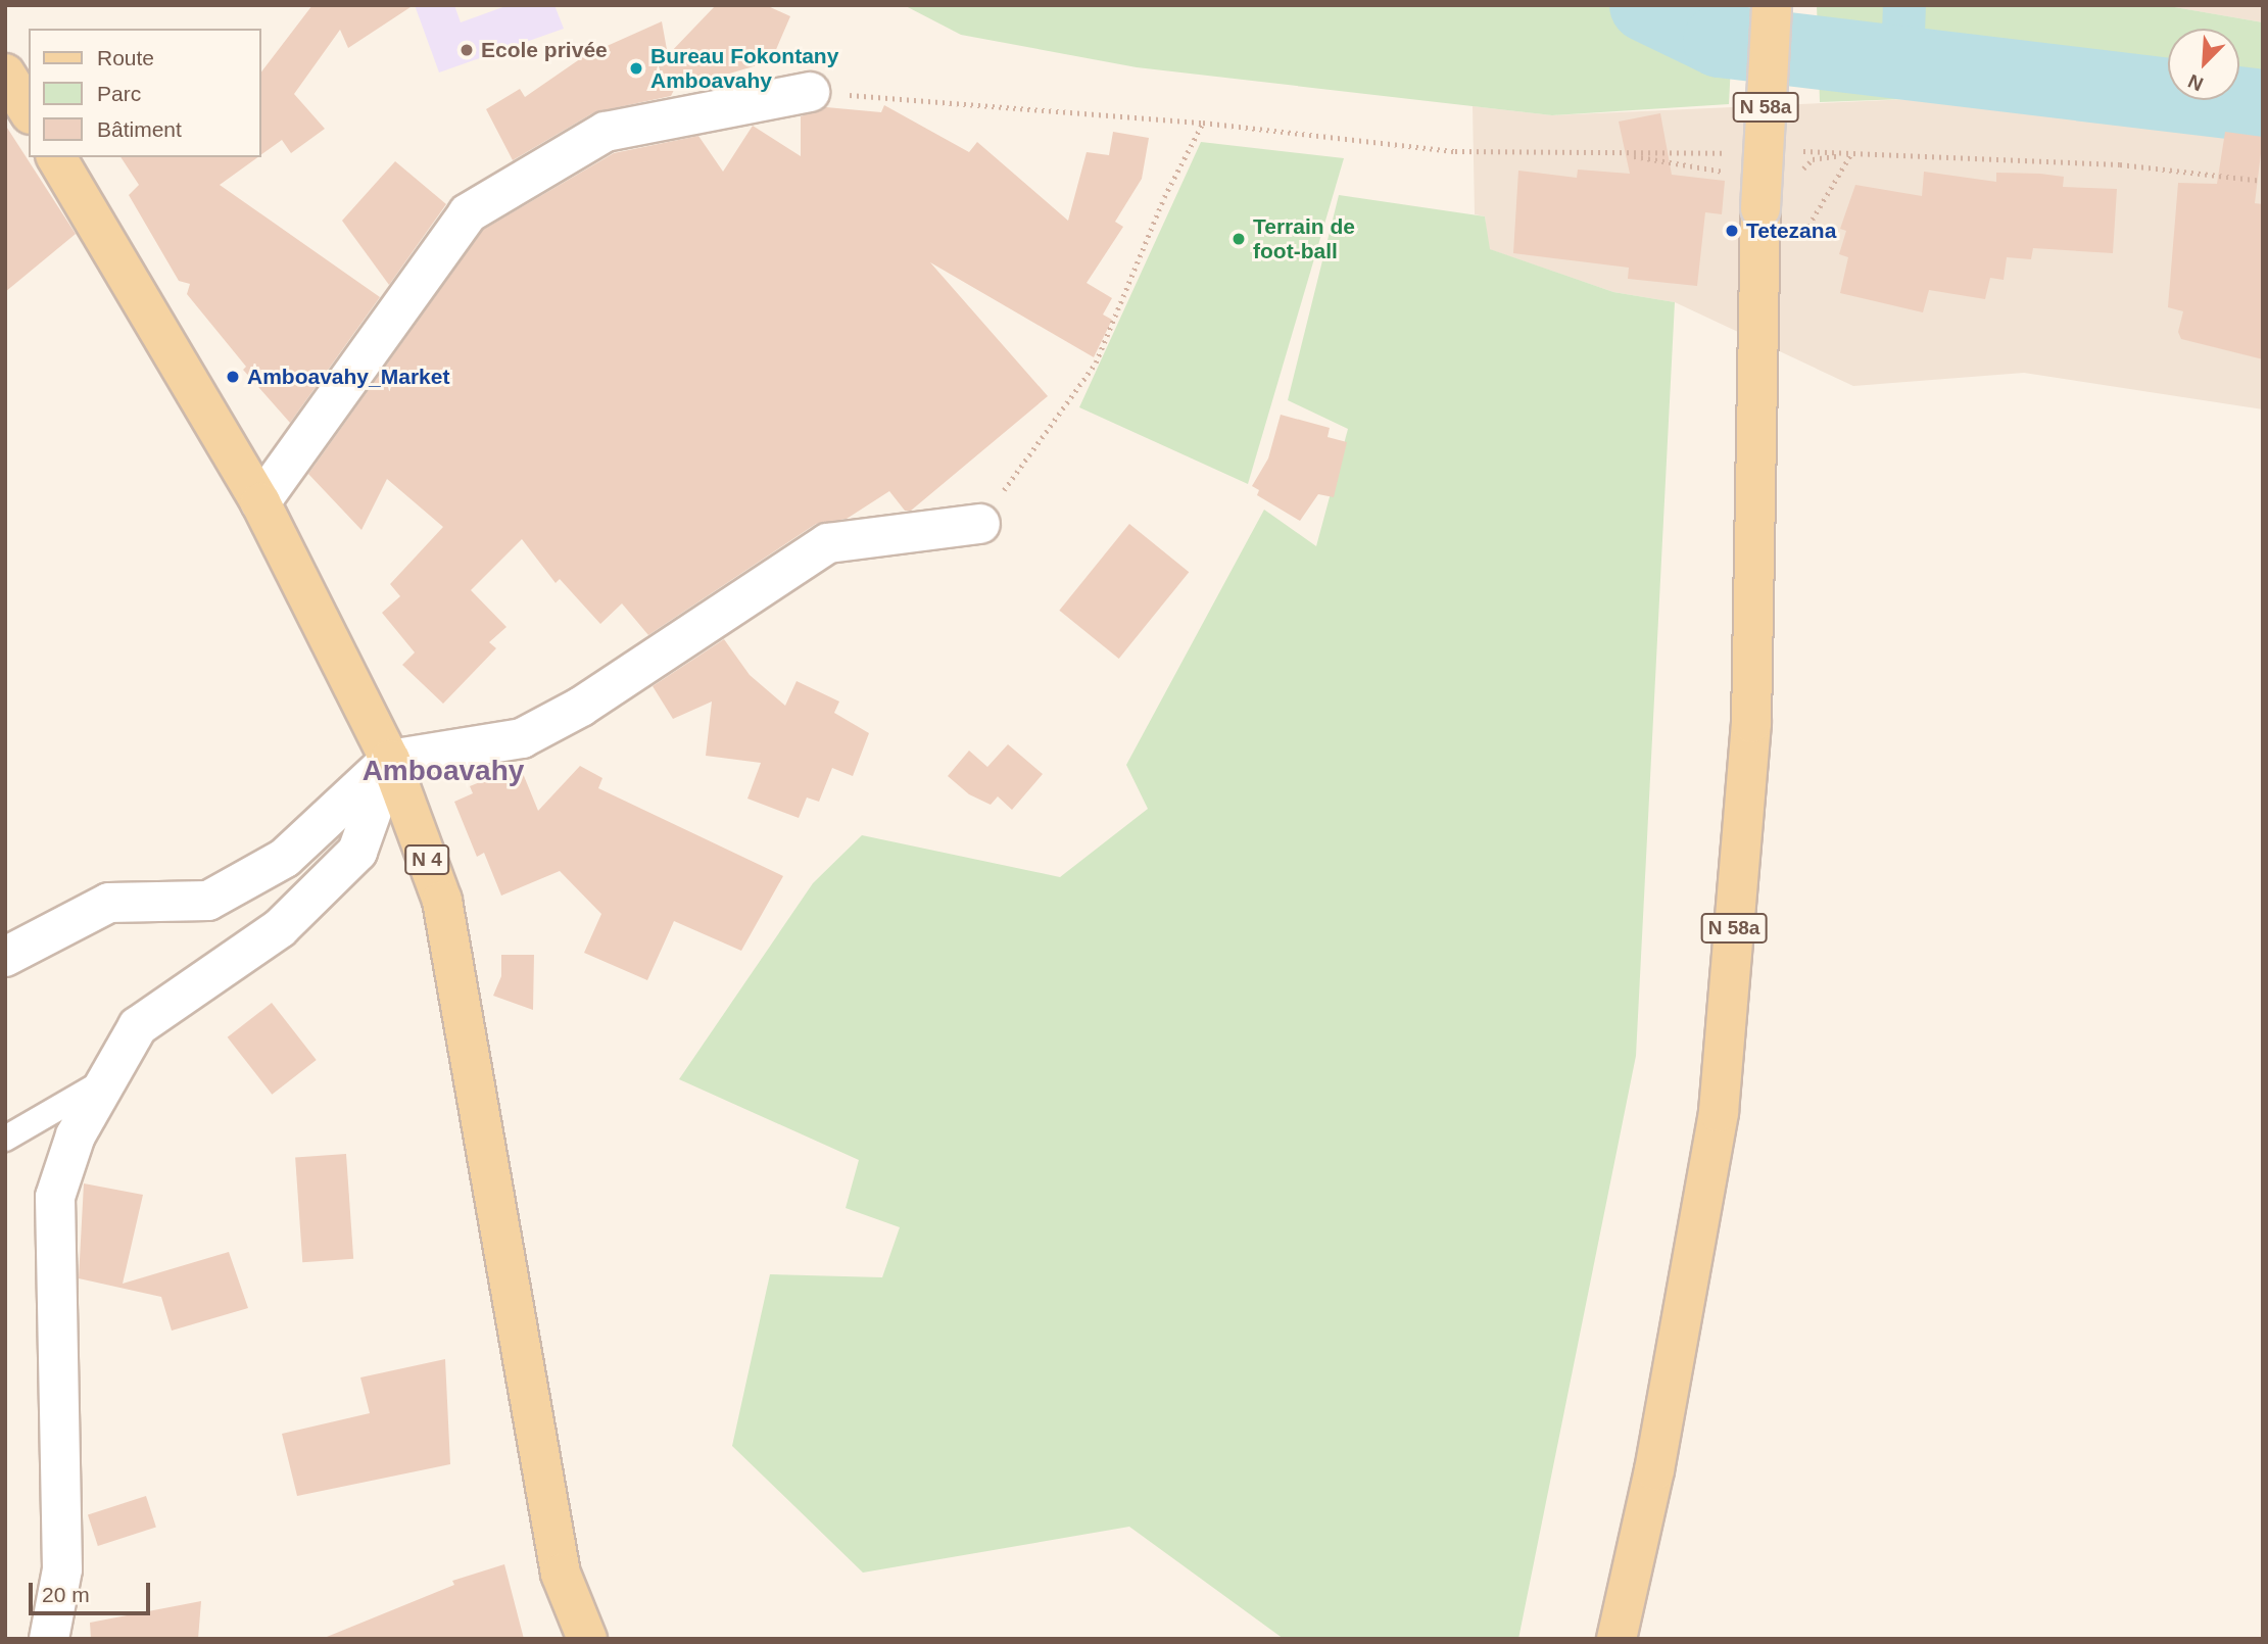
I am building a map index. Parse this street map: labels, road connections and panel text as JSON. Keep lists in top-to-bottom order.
{
  "streets": {
    "main road": ["N 58a", "N 4"]
  },
  "districts": ["Amboavahy"],
  "places": [
    "Ecole privée",
    "Bureau Fokontany Amboavahy",
    "Tetezana",
    "Terrain de foot-ball",
    "Amboavahy_Market"
  ],
  "legend": ["Route", "Parc", "Bâtiment"],
  "scale_bar": "20 m",
  "north": "bottom left"
}
